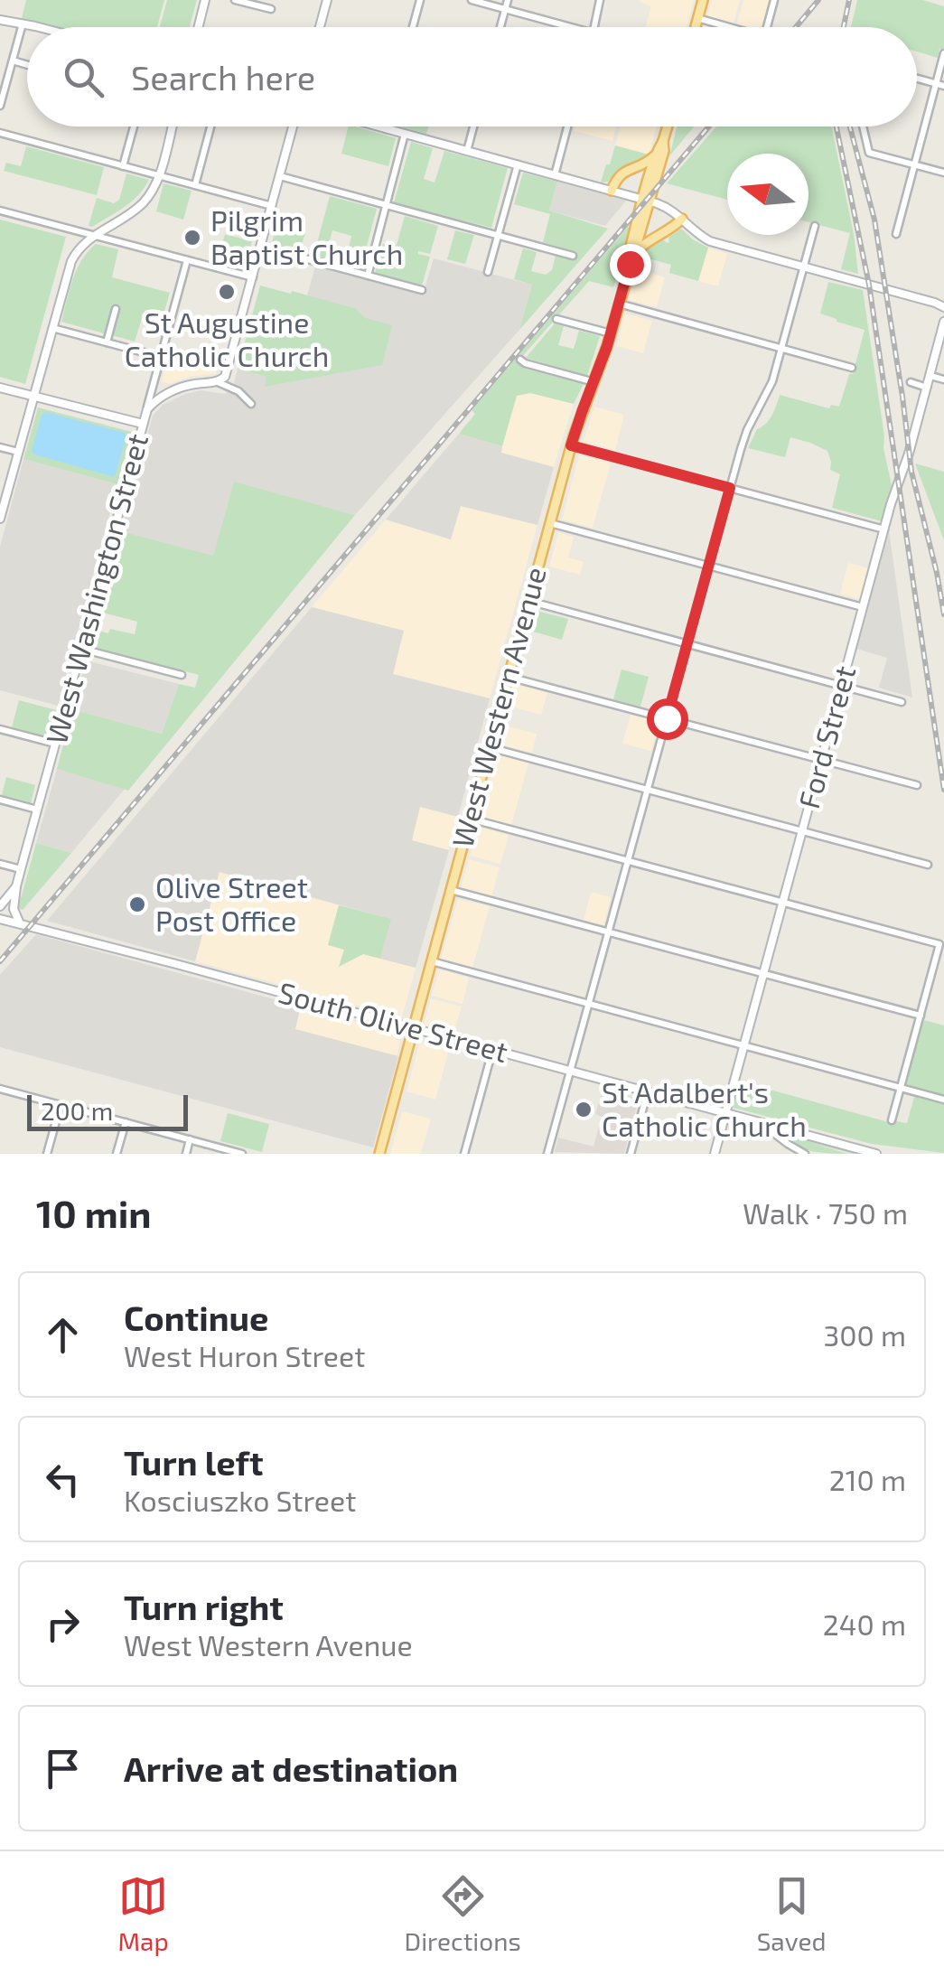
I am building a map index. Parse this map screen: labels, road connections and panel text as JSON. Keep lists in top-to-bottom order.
{
  "streets": {
    "main road": ["West Western Avenue"],
    "street": ["West Washington Street", "Ford Street", "South Olive Street"]
  },
  "crossings": [
    ["West Western Avenue", "South Olive Street"],
    ["Ford Street", "South Olive Street"]
  ],
  "places": [
    "Pilgrim Baptist Church",
    "St Augustine Catholic Church",
    "Olive Street Post Office",
    "St Adalbert's Catholic Church"
  ],
  "scale_bar": "200 m",
  "north": "left",
  "page": {
    "search": "Search here",
    "scale": "200 m",
    "heading": ["10 min", "Walk · 750 m"],
    "list": [
      ["Continue", "West Huron Street", "300 m"],
      ["Turn left", "Kosciuszko Street", "210 m"],
      ["Turn right", "West Western Avenue", "240 m"],
      "Arrive at destination"
    ],
    "nav": ["Map", "Directions", "Saved"]
  }
}
